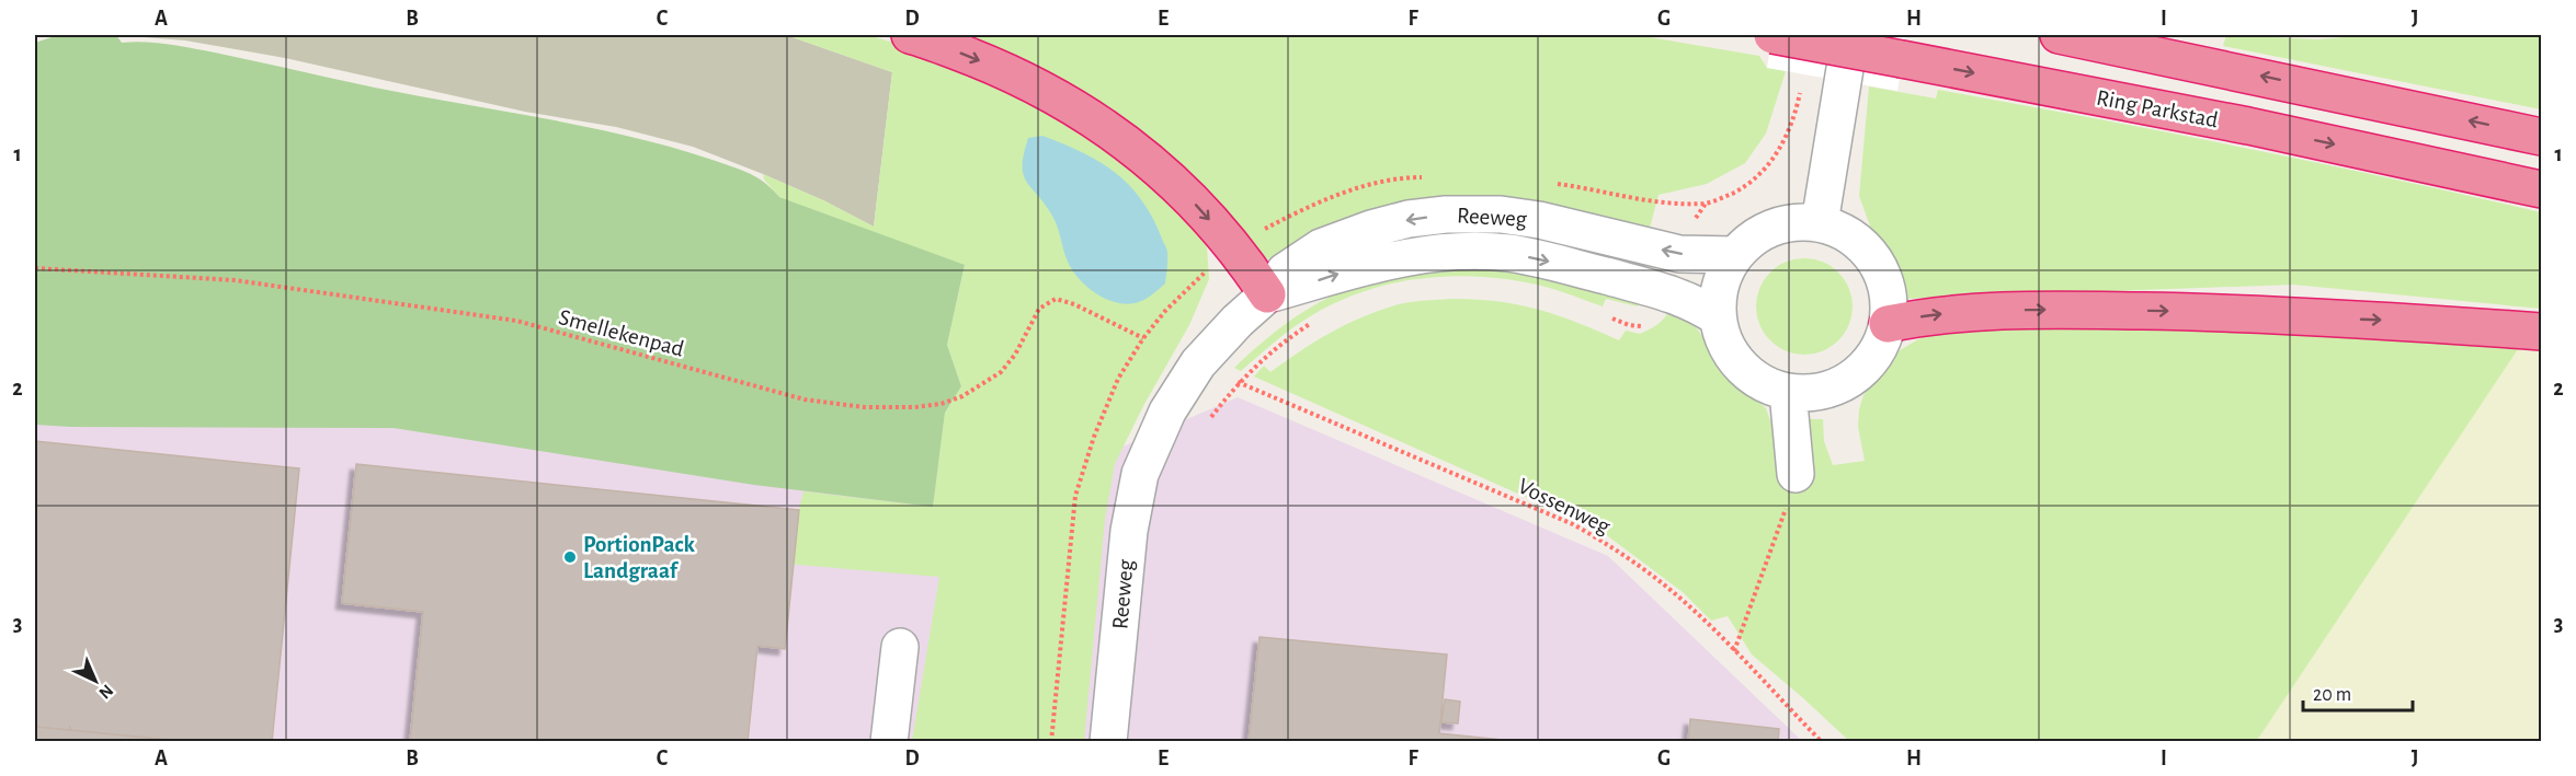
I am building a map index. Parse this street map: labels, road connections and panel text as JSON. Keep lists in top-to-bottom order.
{
  "streets": {
    "highway": ["Ring Parkstad"],
    "street": ["Reeweg"],
    "path": ["Smellekenpad", "Vossenweg"]
  },
  "places": ["PortionPack Landgraaf"],
  "scale_bar": "20 m",
  "north": "bottom right",
  "grid": {
    "columns": [
      "A",
      "B",
      "C",
      "D",
      "E",
      "F",
      "G",
      "H",
      "I",
      "J"
    ],
    "rows": ["1", "2", "3"]
  }
}
